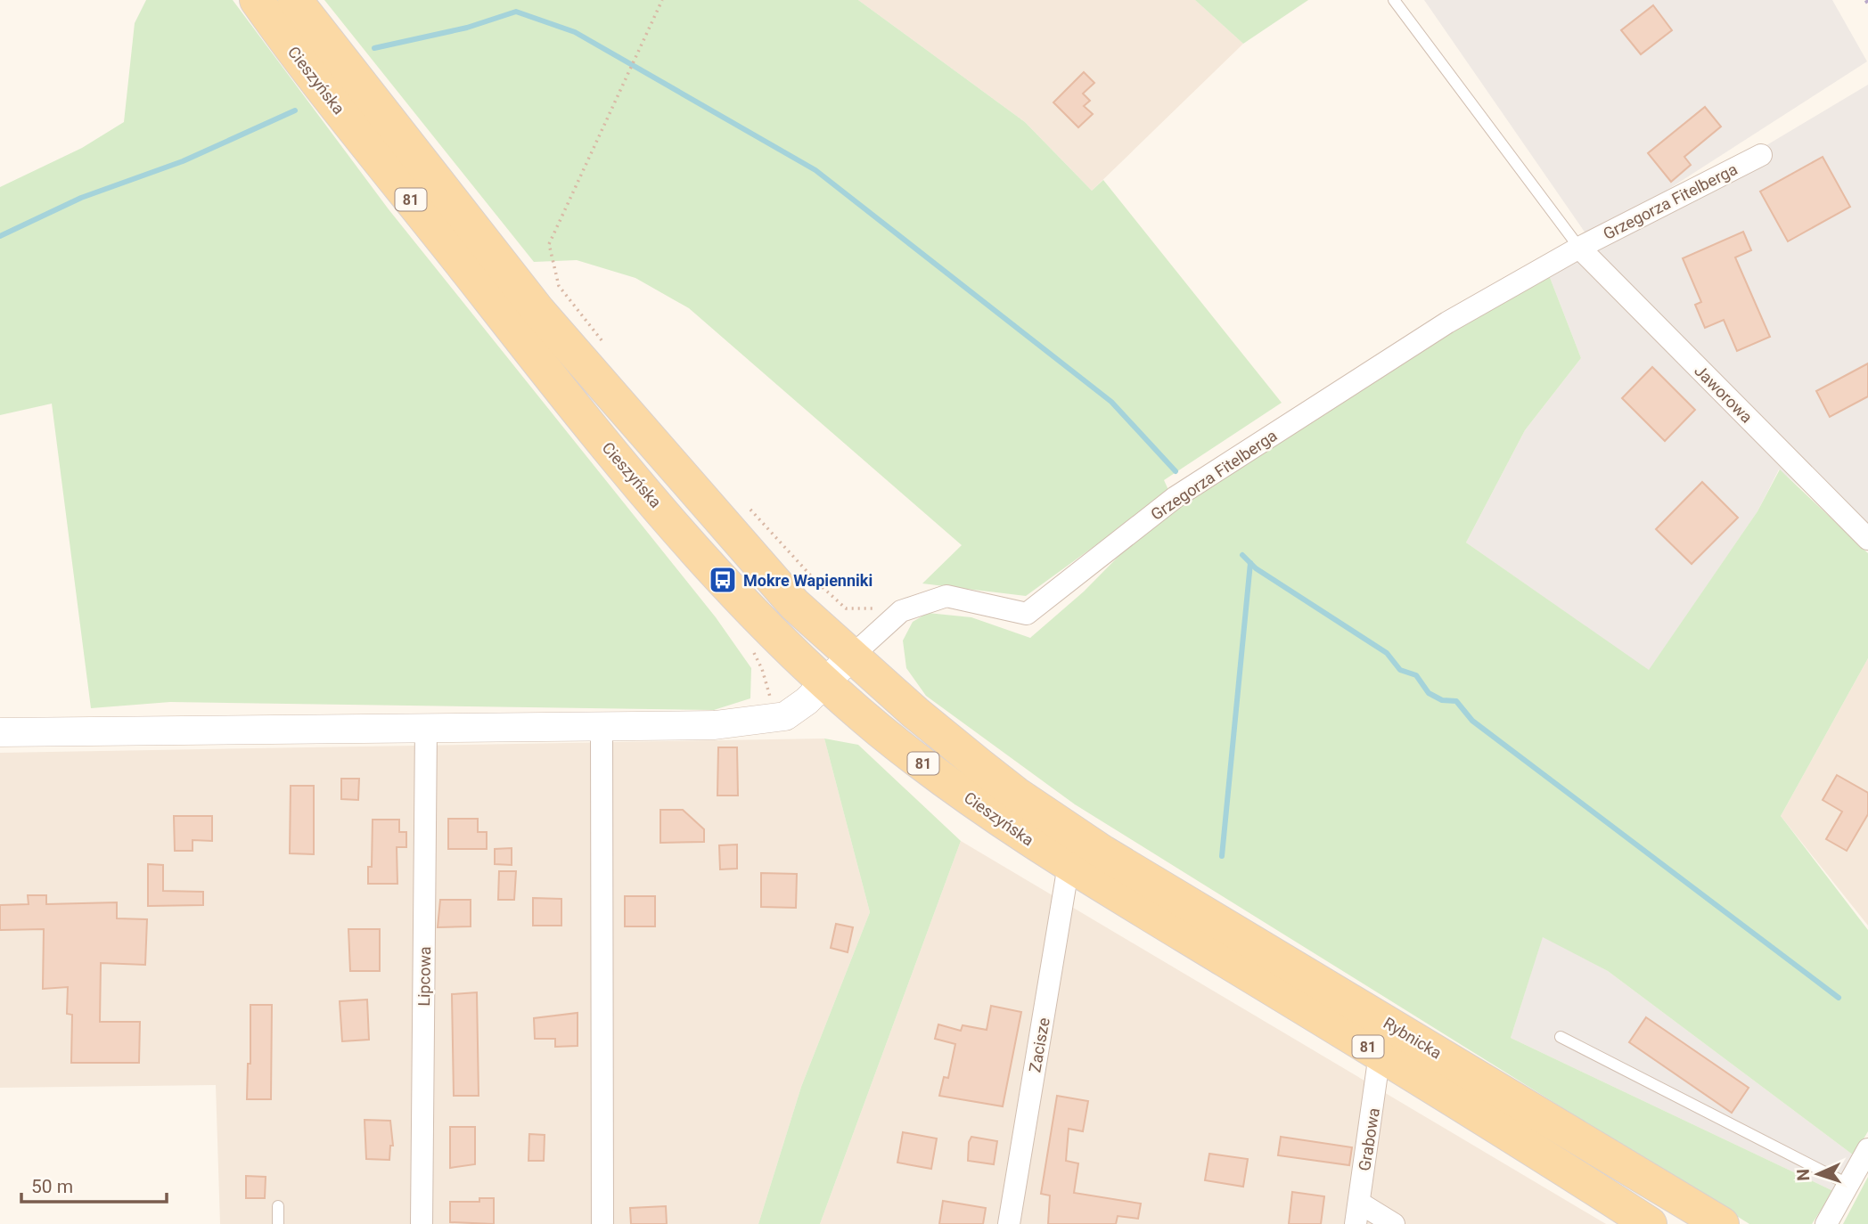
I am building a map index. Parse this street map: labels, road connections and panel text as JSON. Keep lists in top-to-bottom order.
{
  "streets": {
    "main road": ["Cieszyńska", "81", "Rybnicka"],
    "street": [
      "Grzegorza Fitelberga",
      "Jaworowa",
      "Lipcowa",
      "Zacisze",
      "Grabowa"
    ]
  },
  "crossings": [
    ["Cieszyńska", "Grzegorza Fitelberga"],
    ["Cieszyńska", "Rybnicka"],
    ["Cieszyńska", "Zacisze"],
    ["Grzegorza Fitelberga", "Jaworowa"],
    ["Rybnicka", "Zacisze"],
    ["Rybnicka", "Grabowa"]
  ],
  "places": {
    "bus stop": ["Mokre Wapienniki"]
  },
  "scale_bar": "50 m",
  "north": "left"
}
